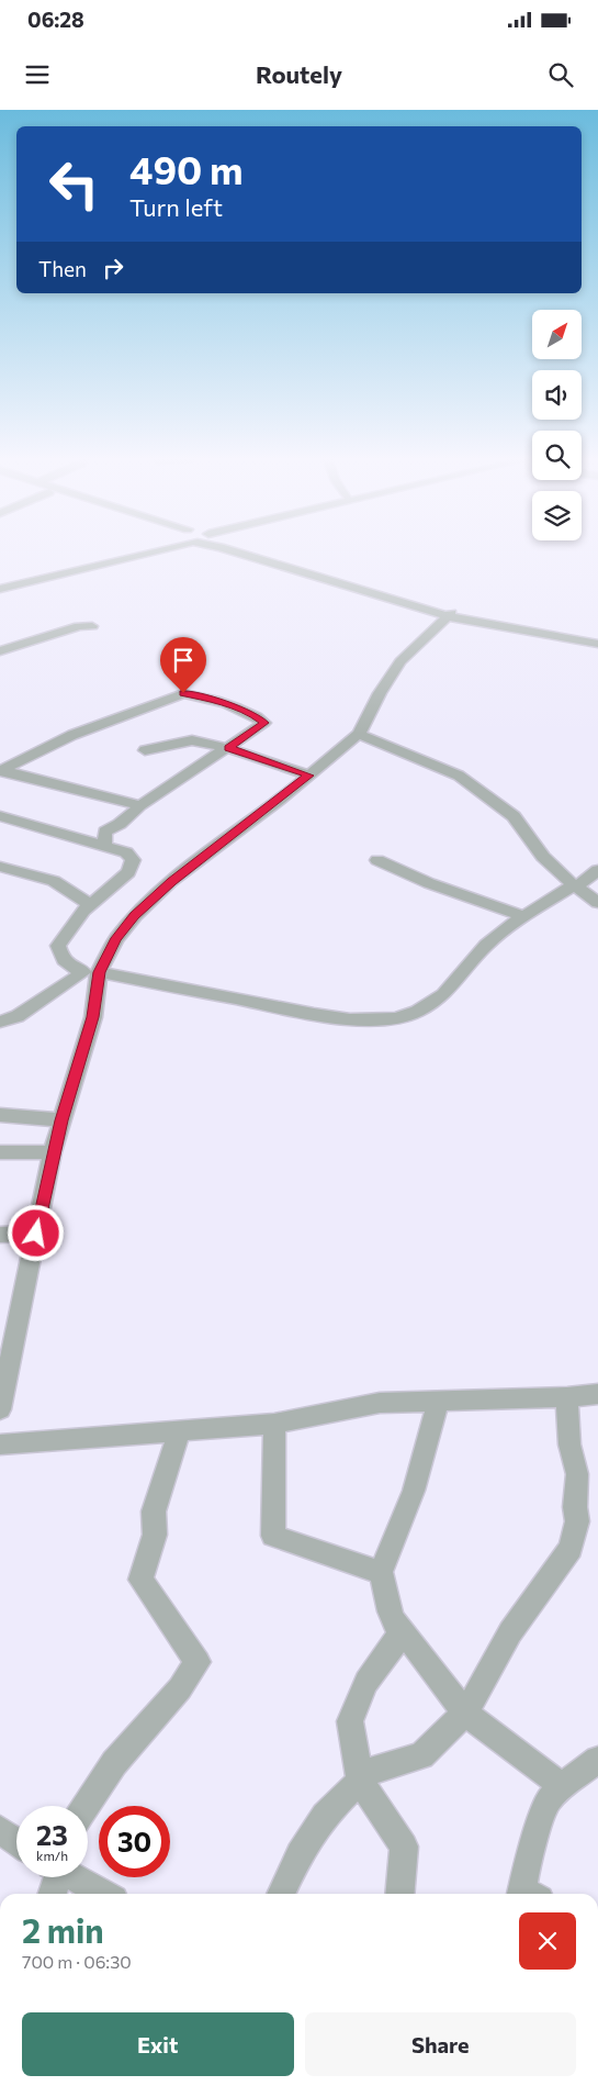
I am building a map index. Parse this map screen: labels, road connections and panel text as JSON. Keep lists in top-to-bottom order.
{
  "north": "top right",
  "page": {
    "status": "06:28",
    "header": "Routely",
    "turn": ["490 m", "Turn left"],
    "then": "Then",
    "speed": "23 km/h",
    "limit": "30",
    "heading": ["2 min", "700 m · 06:30"],
    "buttons": ["Exit", "Share"]
  }
}
